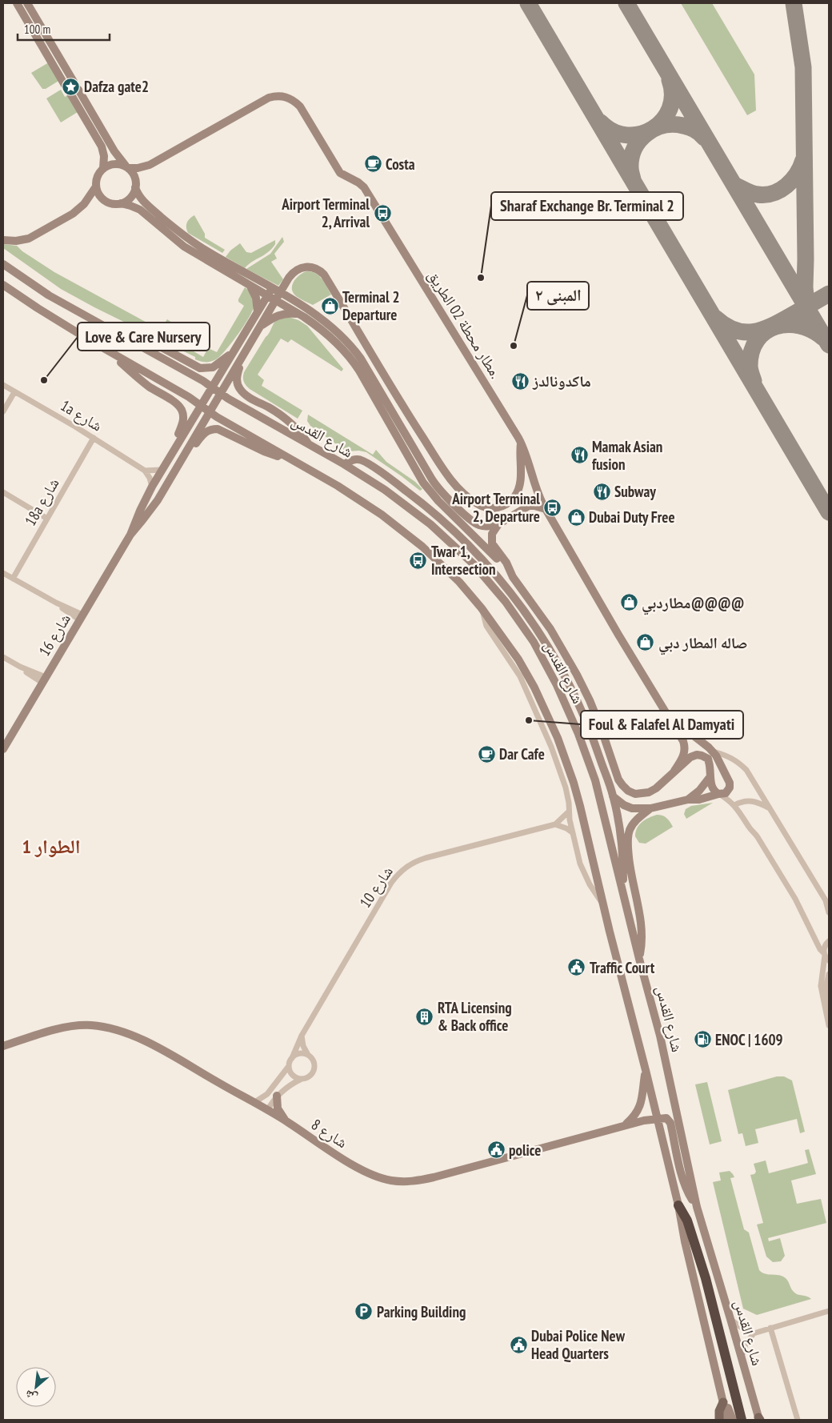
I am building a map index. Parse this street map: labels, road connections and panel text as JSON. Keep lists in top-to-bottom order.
{
  "streets": {
    "street": [
      "مطار محطة 02 الطريق.",
      "1a شارع",
      "شارع القدس",
      "18a شارع",
      "شارع 16",
      "شارع 10",
      "شارع 8"
    ]
  },
  "crossings": [
    ["1a شارع", "18a شارع"],
    ["شارع القدس", "شارع 16"]
  ],
  "districts": ["الطوار 1"],
  "places": {
    "place": ["Dafza gate2"],
    "cafe": ["Costa", "Dar Cafe"],
    "bus stop": ["Airport Terminal 2, Arrival", "Airport Terminal 2, Departure", "Twar 1, Intersection"],
    "other": [
      "Sharaf Exchange Br. Terminal 2",
      "المبنى ٢",
      "Love & Care Nursery",
      "Foul & Falafel Al Damyati"
    ],
    "shop": [
      "Terminal 2 Departure",
      "Dubai Duty Free",
      "مطاردبي@@@@",
      "صاله المطار دبي"
    ],
    "restaurant": ["ماكدونالدز", "Mamak Asian fusion", "Subway"],
    "public building": ["Traffic Court", "police", "Dubai Police New Head Quarters"],
    "building": ["RTA Licensing & Back office"],
    "fuel station": ["ENOC | 1609"],
    "parking": ["Parking Building"]
  },
  "scale_bar": "100 m",
  "north": "bottom left"
}
